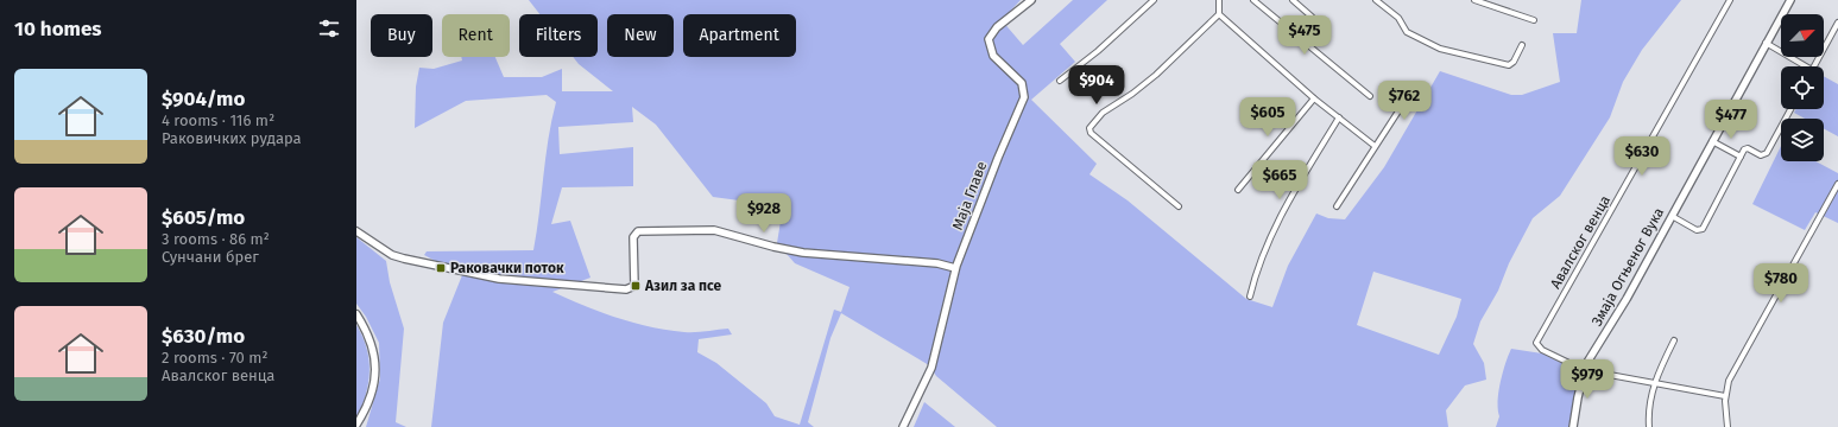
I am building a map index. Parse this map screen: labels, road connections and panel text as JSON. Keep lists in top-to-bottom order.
{
  "streets": {
    "street": ["Маја Главе", "Авалског венца", "Змаја Огњеног Вука"]
  },
  "crossings": [
    ["Авалског венца", "Змаја Огњеног Вука"]
  ],
  "places": {
    "transit": ["Раковачки поток", "Азил за псе"]
  },
  "north": "top right",
  "page": {
    "heading": "10 homes",
    "chip": [
      "Buy",
      "Rent",
      "Filters",
      "New",
      "Apartment"
    ],
    "price": [
      "$475",
      "$904",
      "$762",
      "$605",
      "$477",
      "$630",
      "$665",
      "$928",
      "$780",
      "$979"
    ],
    "list": [
      {
        "name": "$904/mo",
        "note": "4 rooms · 116 m² · Раковичких рудара"
      },
      {
        "name": "$605/mo",
        "note": "3 rooms · 86 m² · Сунчани брег"
      },
      {
        "name": "$630/mo",
        "note": "2 rooms · 70 m² · Авалског венца"
      }
    ]
  }
}
